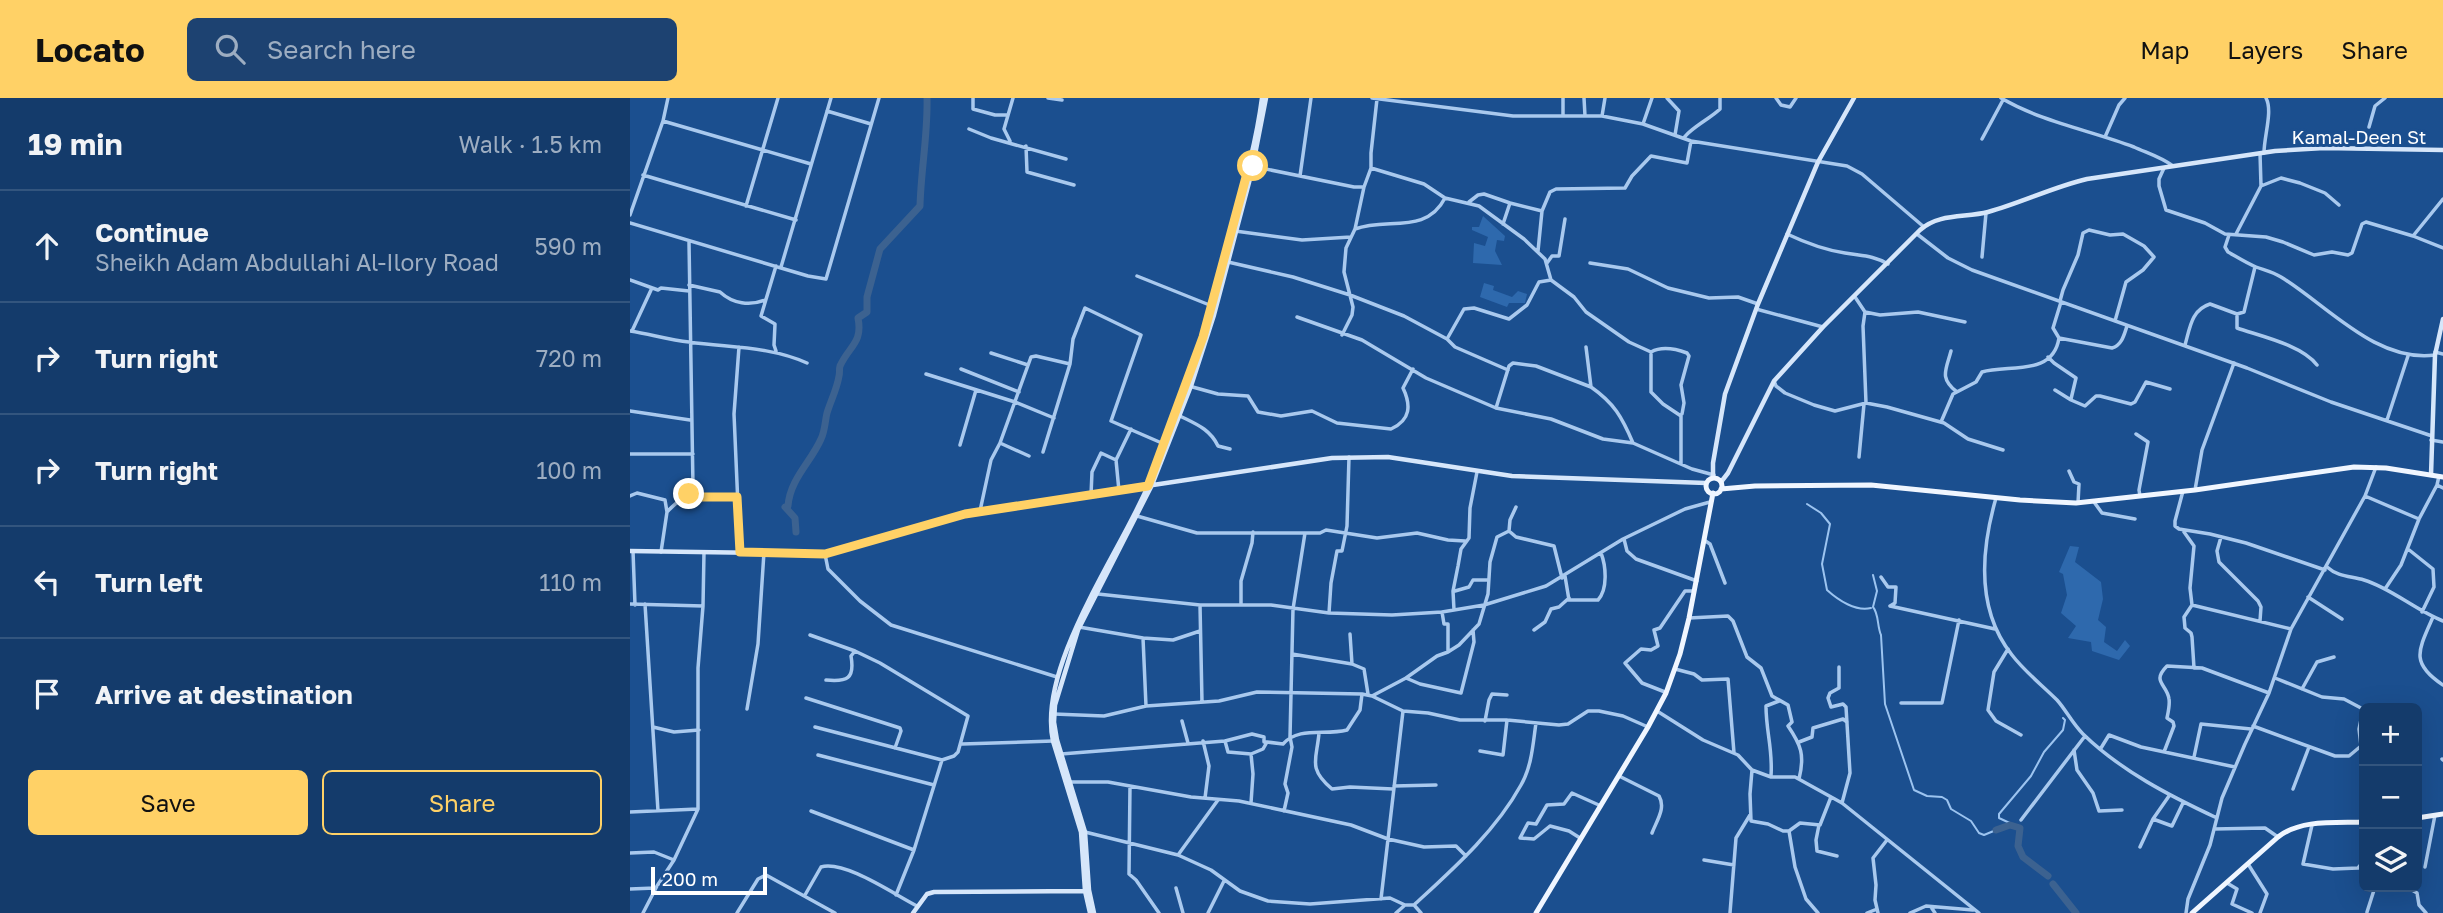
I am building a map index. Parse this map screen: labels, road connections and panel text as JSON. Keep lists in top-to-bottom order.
{
  "streets": {
    "street": ["Kamal-Deen St"]
  },
  "scale_bar": "200 m",
  "page": {
    "header": "Locato",
    "search": "Search here",
    "nav": ["Map", "Layers", "Share"],
    "heading": ["19 min", "Walk · 1.5 km"],
    "list": [
      ["Continue", "Sheikh Adam Abdullahi Al-Ilory Road", "590 m"],
      ["Turn right", "720 m"],
      ["Turn right", "100 m"],
      ["Turn left", "110 m"],
      "Arrive at destination"
    ],
    "map_buttons": ["+", "−"],
    "buttons": ["Save", "Share"],
    "scale": "200 m"
  }
}
